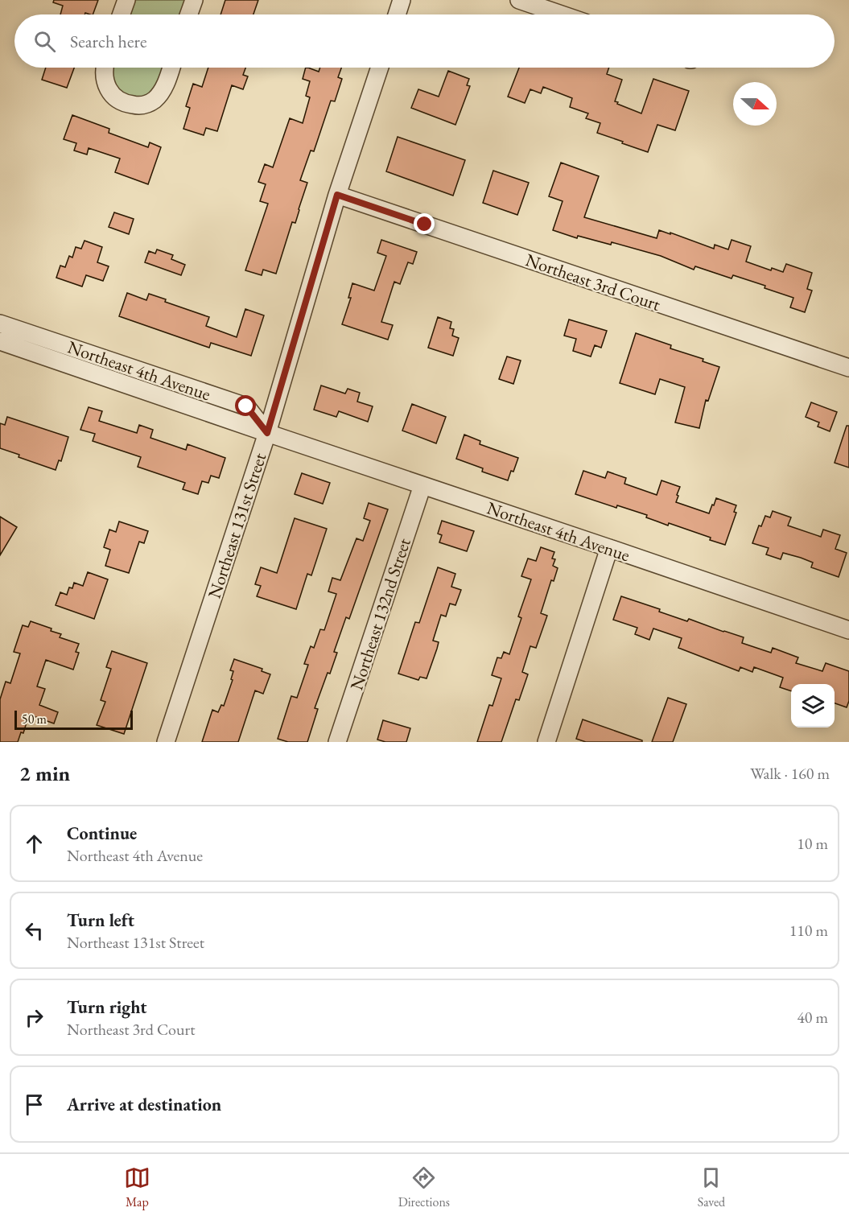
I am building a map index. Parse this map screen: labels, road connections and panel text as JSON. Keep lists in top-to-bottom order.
{
  "streets": {
    "street": [
      "Northeast 3rd Court",
      "Northeast 4th Avenue",
      "Northeast 131st Street",
      "Northeast 132nd Street"
    ]
  },
  "crossings": [
    ["Northeast 3rd Court", "Northeast 131st Street"],
    ["Northeast 4th Avenue", "Northeast 131st Street"],
    ["Northeast 4th Avenue", "Northeast 132nd Street"]
  ],
  "scale_bar": "50 m",
  "north": "right",
  "page": {
    "search": "Search here",
    "scale": "50 m",
    "heading": ["2 min", "Walk · 160 m"],
    "list": [
      ["Continue", "Northeast 4th Avenue", "10 m"],
      ["Turn left", "Northeast 131st Street", "110 m"],
      ["Turn right", "Northeast 3rd Court", "40 m"],
      "Arrive at destination"
    ],
    "nav": ["Map", "Directions", "Saved"]
  }
}
